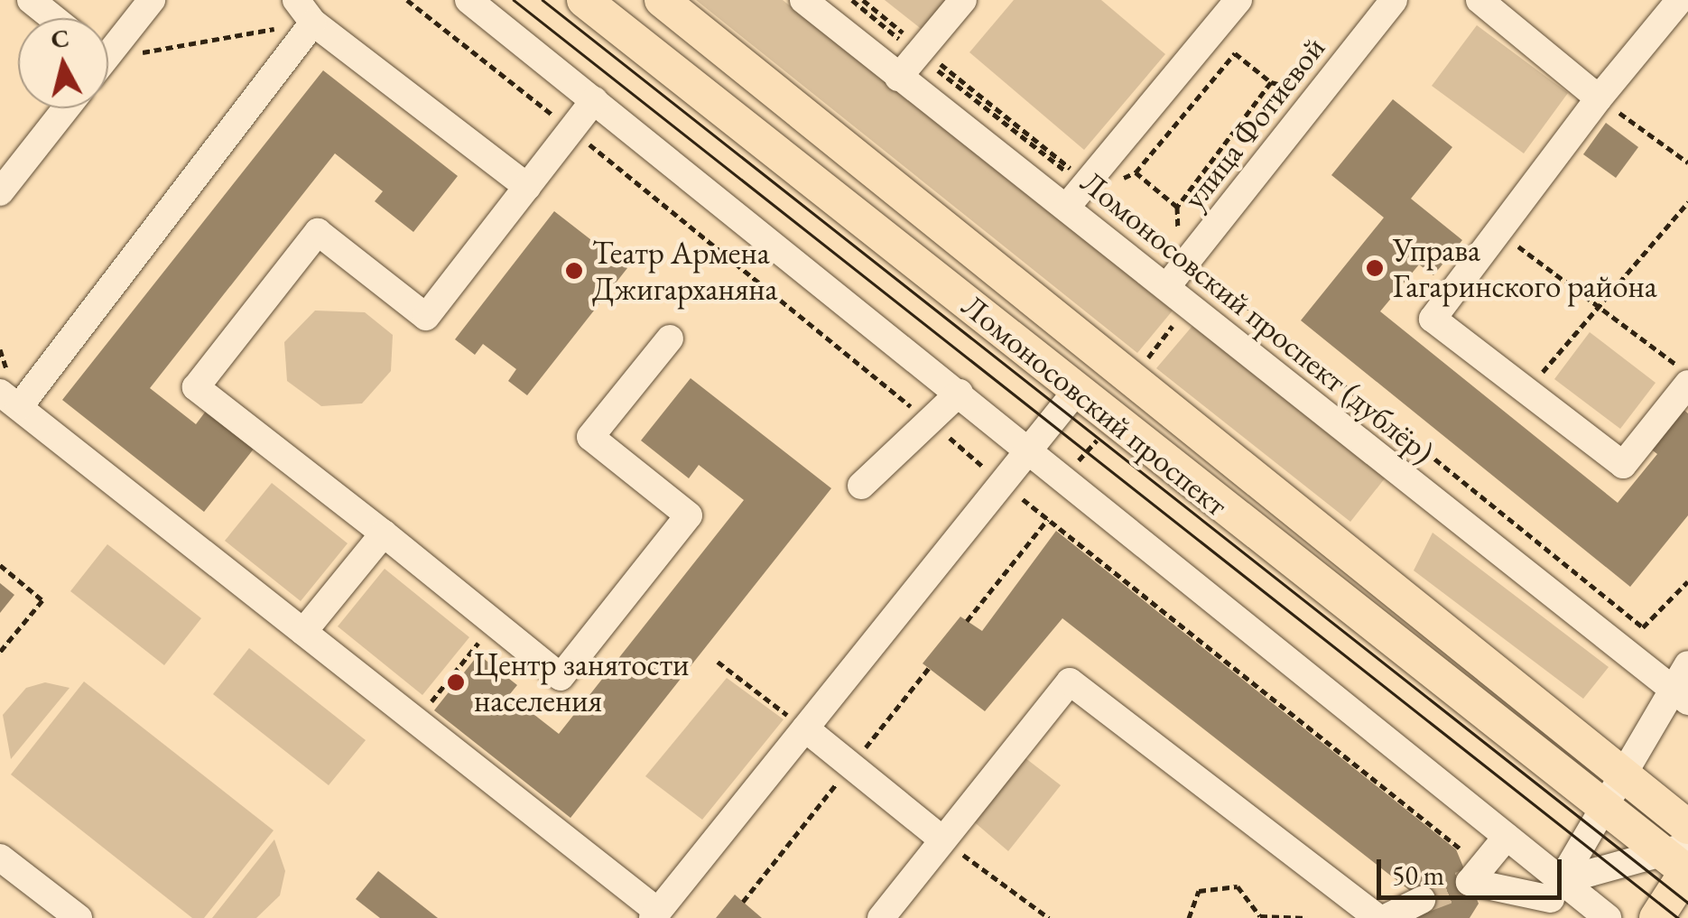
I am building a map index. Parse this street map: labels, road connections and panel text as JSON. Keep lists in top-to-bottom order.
{
  "streets": {
    "main road": ["Ломоносовский проспект"],
    "street": ["улица Фотиевой", "Ломоносовский проспект (дублёр)"]
  },
  "crossings": [
    ["улица Фотиевой", "Ломоносовский проспект (дублёр)"]
  ],
  "places": ["Управа Гагаринского района", "Театр Армена Джигарханяна", "Центр занятости населения"],
  "scale_bar": "50 m",
  "north": "top"
}
